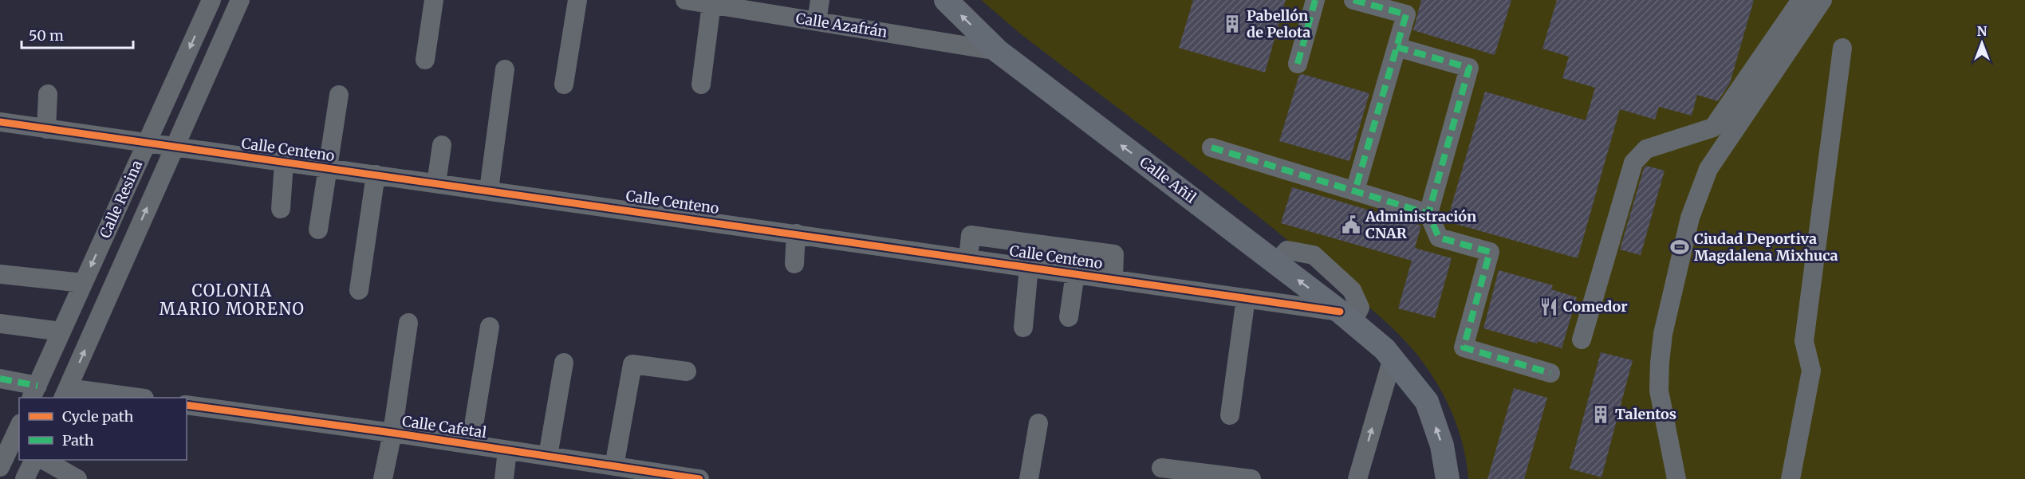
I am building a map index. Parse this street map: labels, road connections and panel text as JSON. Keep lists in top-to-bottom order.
{
  "streets": {
    "main road": ["Calle Añil"],
    "street": [
      "Calle Azafrán",
      "Calle Centeno",
      "Calle Resina",
      "Calle Cafetal"
    ]
  },
  "crossings": [
    ["Calle Azafrán", "Calle Añil"],
    ["Calle Centeno", "Calle Añil"],
    ["Calle Centeno", "Calle Resina"]
  ],
  "one_way": ["Calle Añil"],
  "districts": ["COLONIA MARIO MORENO"],
  "places": {
    "building": ["Pabellón de Pelota", "Talentos"],
    "public building": ["Administración CNAR"],
    "sports": ["Ciudad Deportiva Magdalena Mixhuca"],
    "restaurant": ["Comedor"]
  },
  "legend": ["Cycle path", "Path"],
  "scale_bar": "50 m",
  "north": "top"
}
